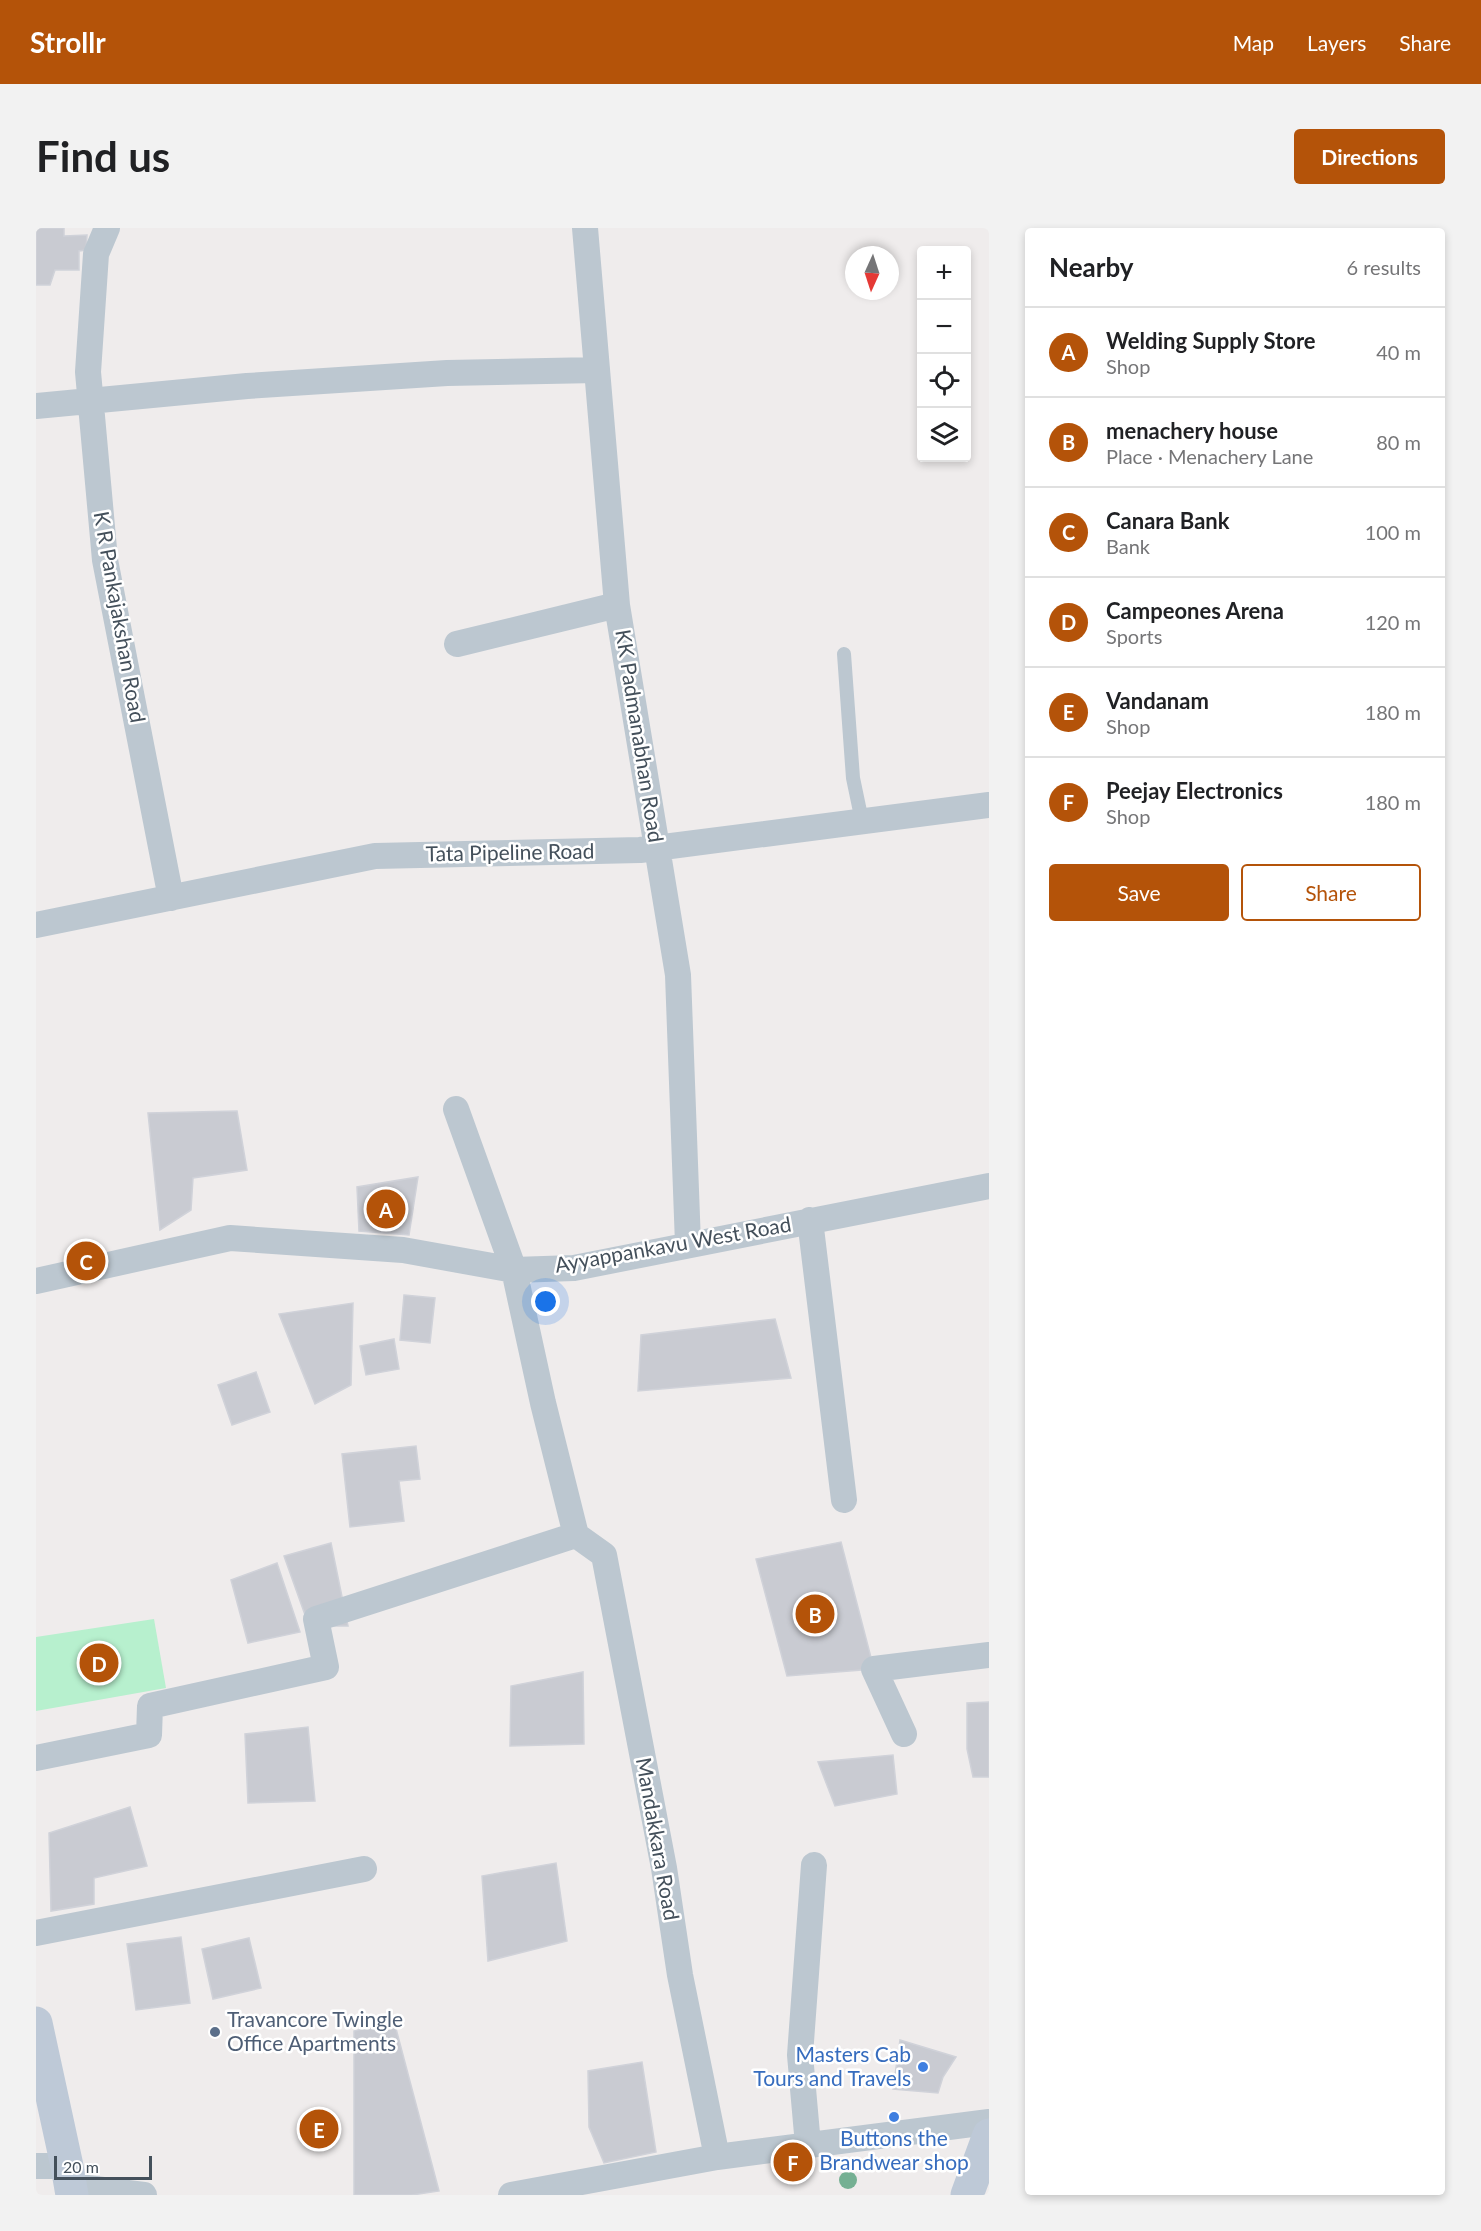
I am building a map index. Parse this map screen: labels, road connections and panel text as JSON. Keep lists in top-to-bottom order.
{
  "streets": {
    "street": [
      "K R Pankajakshan Road",
      "KK Padmanabhan Road",
      "Tata Pipeline Road",
      "Ayyappankavu West Road",
      "Mandakkara Road"
    ]
  },
  "crossings": [
    ["K R Pankajakshan Road", "Tata Pipeline Road"],
    ["KK Padmanabhan Road", "Tata Pipeline Road"],
    ["KK Padmanabhan Road", "Ayyappankavu West Road"]
  ],
  "places": ["Travancore Twingle Office Apartments", "Masters Cab Tours and Travels", "Buttons the Brandwear shop"],
  "scale_bar": "20 m",
  "north": "bottom",
  "page": {
    "header": "Strollr",
    "nav": ["Map", "Layers", "Share"],
    "buttons": [
      "Directions",
      ["Save", "Share"]
    ],
    "title": "Find us",
    "heading": ["Nearby", "6 results"],
    "map_buttons": ["+", "−"],
    "list": [
      {
        "mark": "A",
        "name": "Welding Supply Store",
        "note": "Shop",
        "value": "40 m"
      },
      {
        "mark": "B",
        "name": "menachery house",
        "note": "Place · Menachery Lane",
        "value": "80 m"
      },
      {
        "mark": "C",
        "name": "Canara Bank",
        "note": "Bank",
        "value": "100 m"
      },
      {
        "mark": "D",
        "name": "Campeones Arena",
        "note": "Sports",
        "value": "120 m"
      },
      {
        "mark": "E",
        "name": "Vandanam",
        "note": "Shop",
        "value": "180 m"
      },
      {
        "mark": "F",
        "name": "Peejay Electronics",
        "note": "Shop",
        "value": "180 m"
      }
    ],
    "pins": [
      "A",
      "C",
      "B",
      "D",
      "E",
      "F"
    ],
    "scale": "20 m"
  }
}
